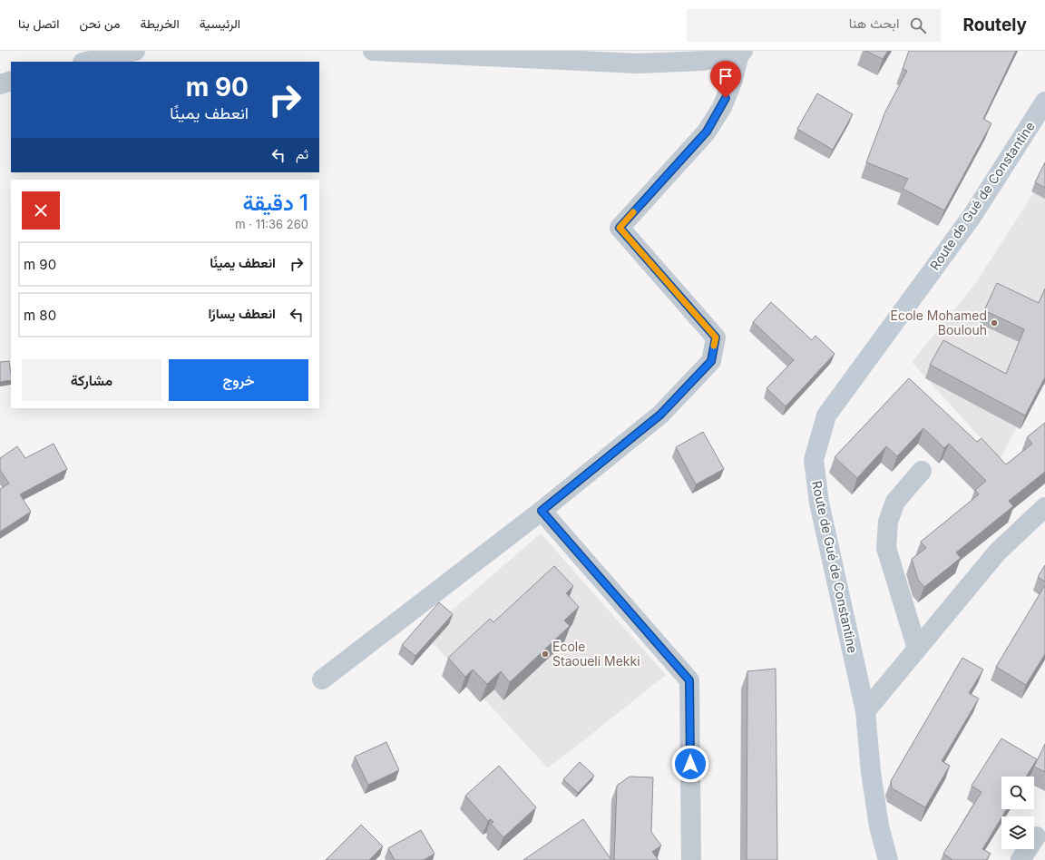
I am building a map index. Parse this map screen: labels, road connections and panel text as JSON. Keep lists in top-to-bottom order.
{
  "streets": {
    "main road": ["Route de Gué de Constantine"]
  },
  "places": ["Ecole Mohamed Boulouh", "Ecole Staoueli Mekki"],
  "page": {
    "header": "Routely",
    "search": "ابحث هنا",
    "nav": [
      "الرئيسية",
      "الخريطة",
      "من نحن",
      "اتصل بنا"
    ],
    "turn": ["90 m", "انعطف يمينًا"],
    "then": "ثم",
    "heading": ["1 دقيقة", "260 m · 11:36"],
    "list": [
      {
        "name": "انعطف يمينًا",
        "value": "90 m"
      },
      {
        "name": "انعطف يسارًا",
        "value": "80 m"
      }
    ],
    "buttons": ["خروج", "مشاركة"]
  }
}
